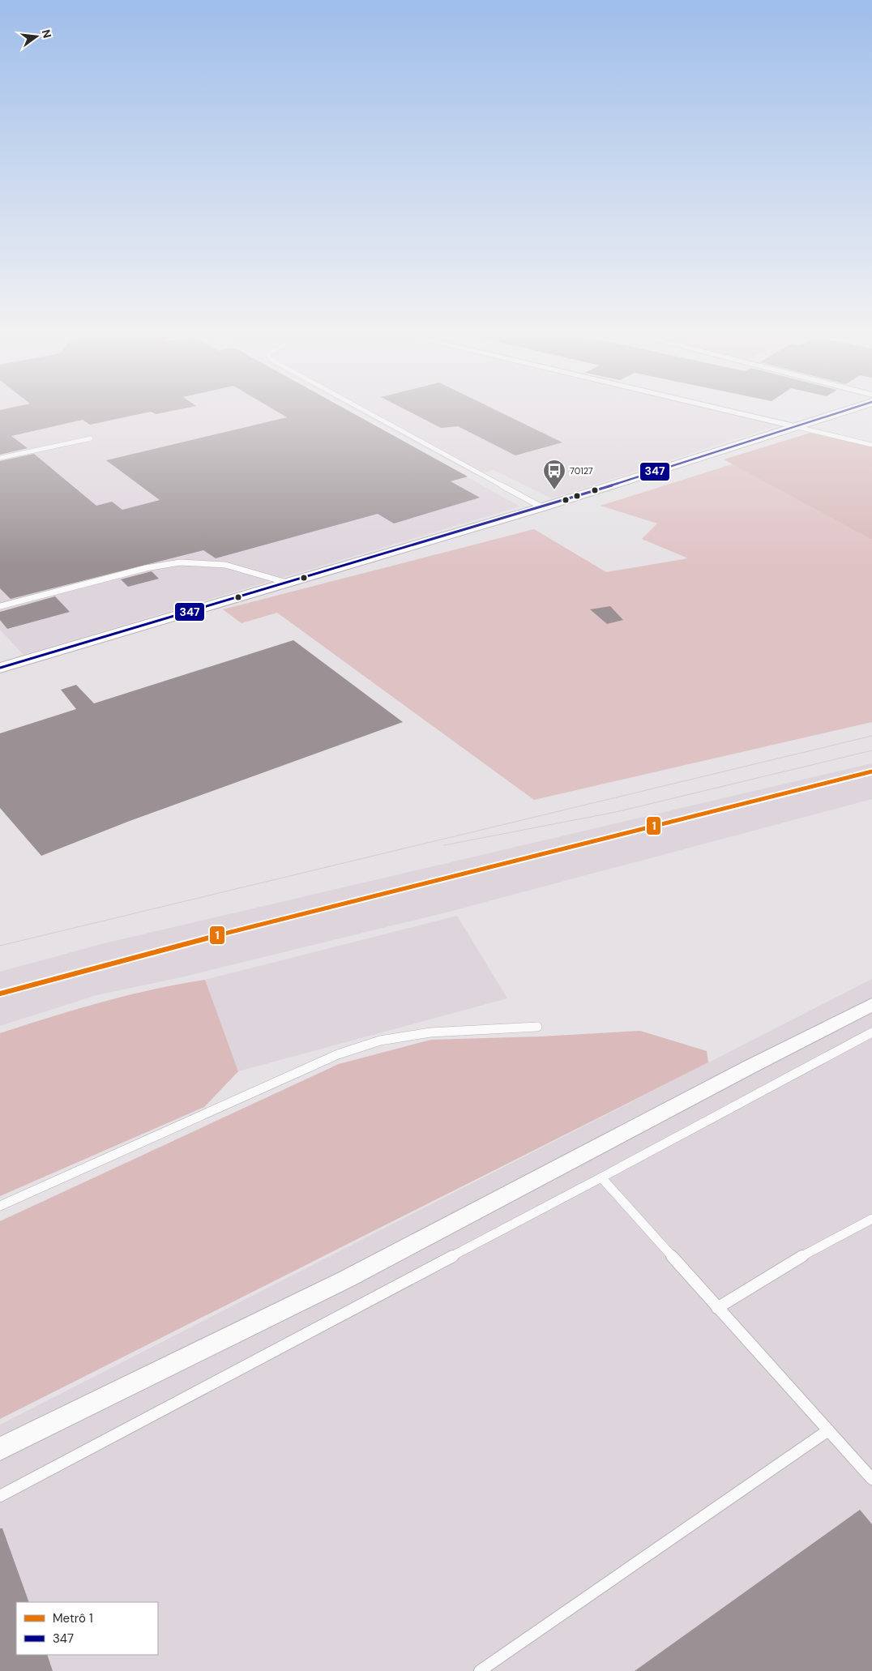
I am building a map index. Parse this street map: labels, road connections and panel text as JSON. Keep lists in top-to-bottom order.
{
  "places": {
    "bus stop": ["70127"]
  },
  "lines": ["transit line 347", "metro line 1"],
  "legend": ["Metrô 1", "347"],
  "north": "right"
}
